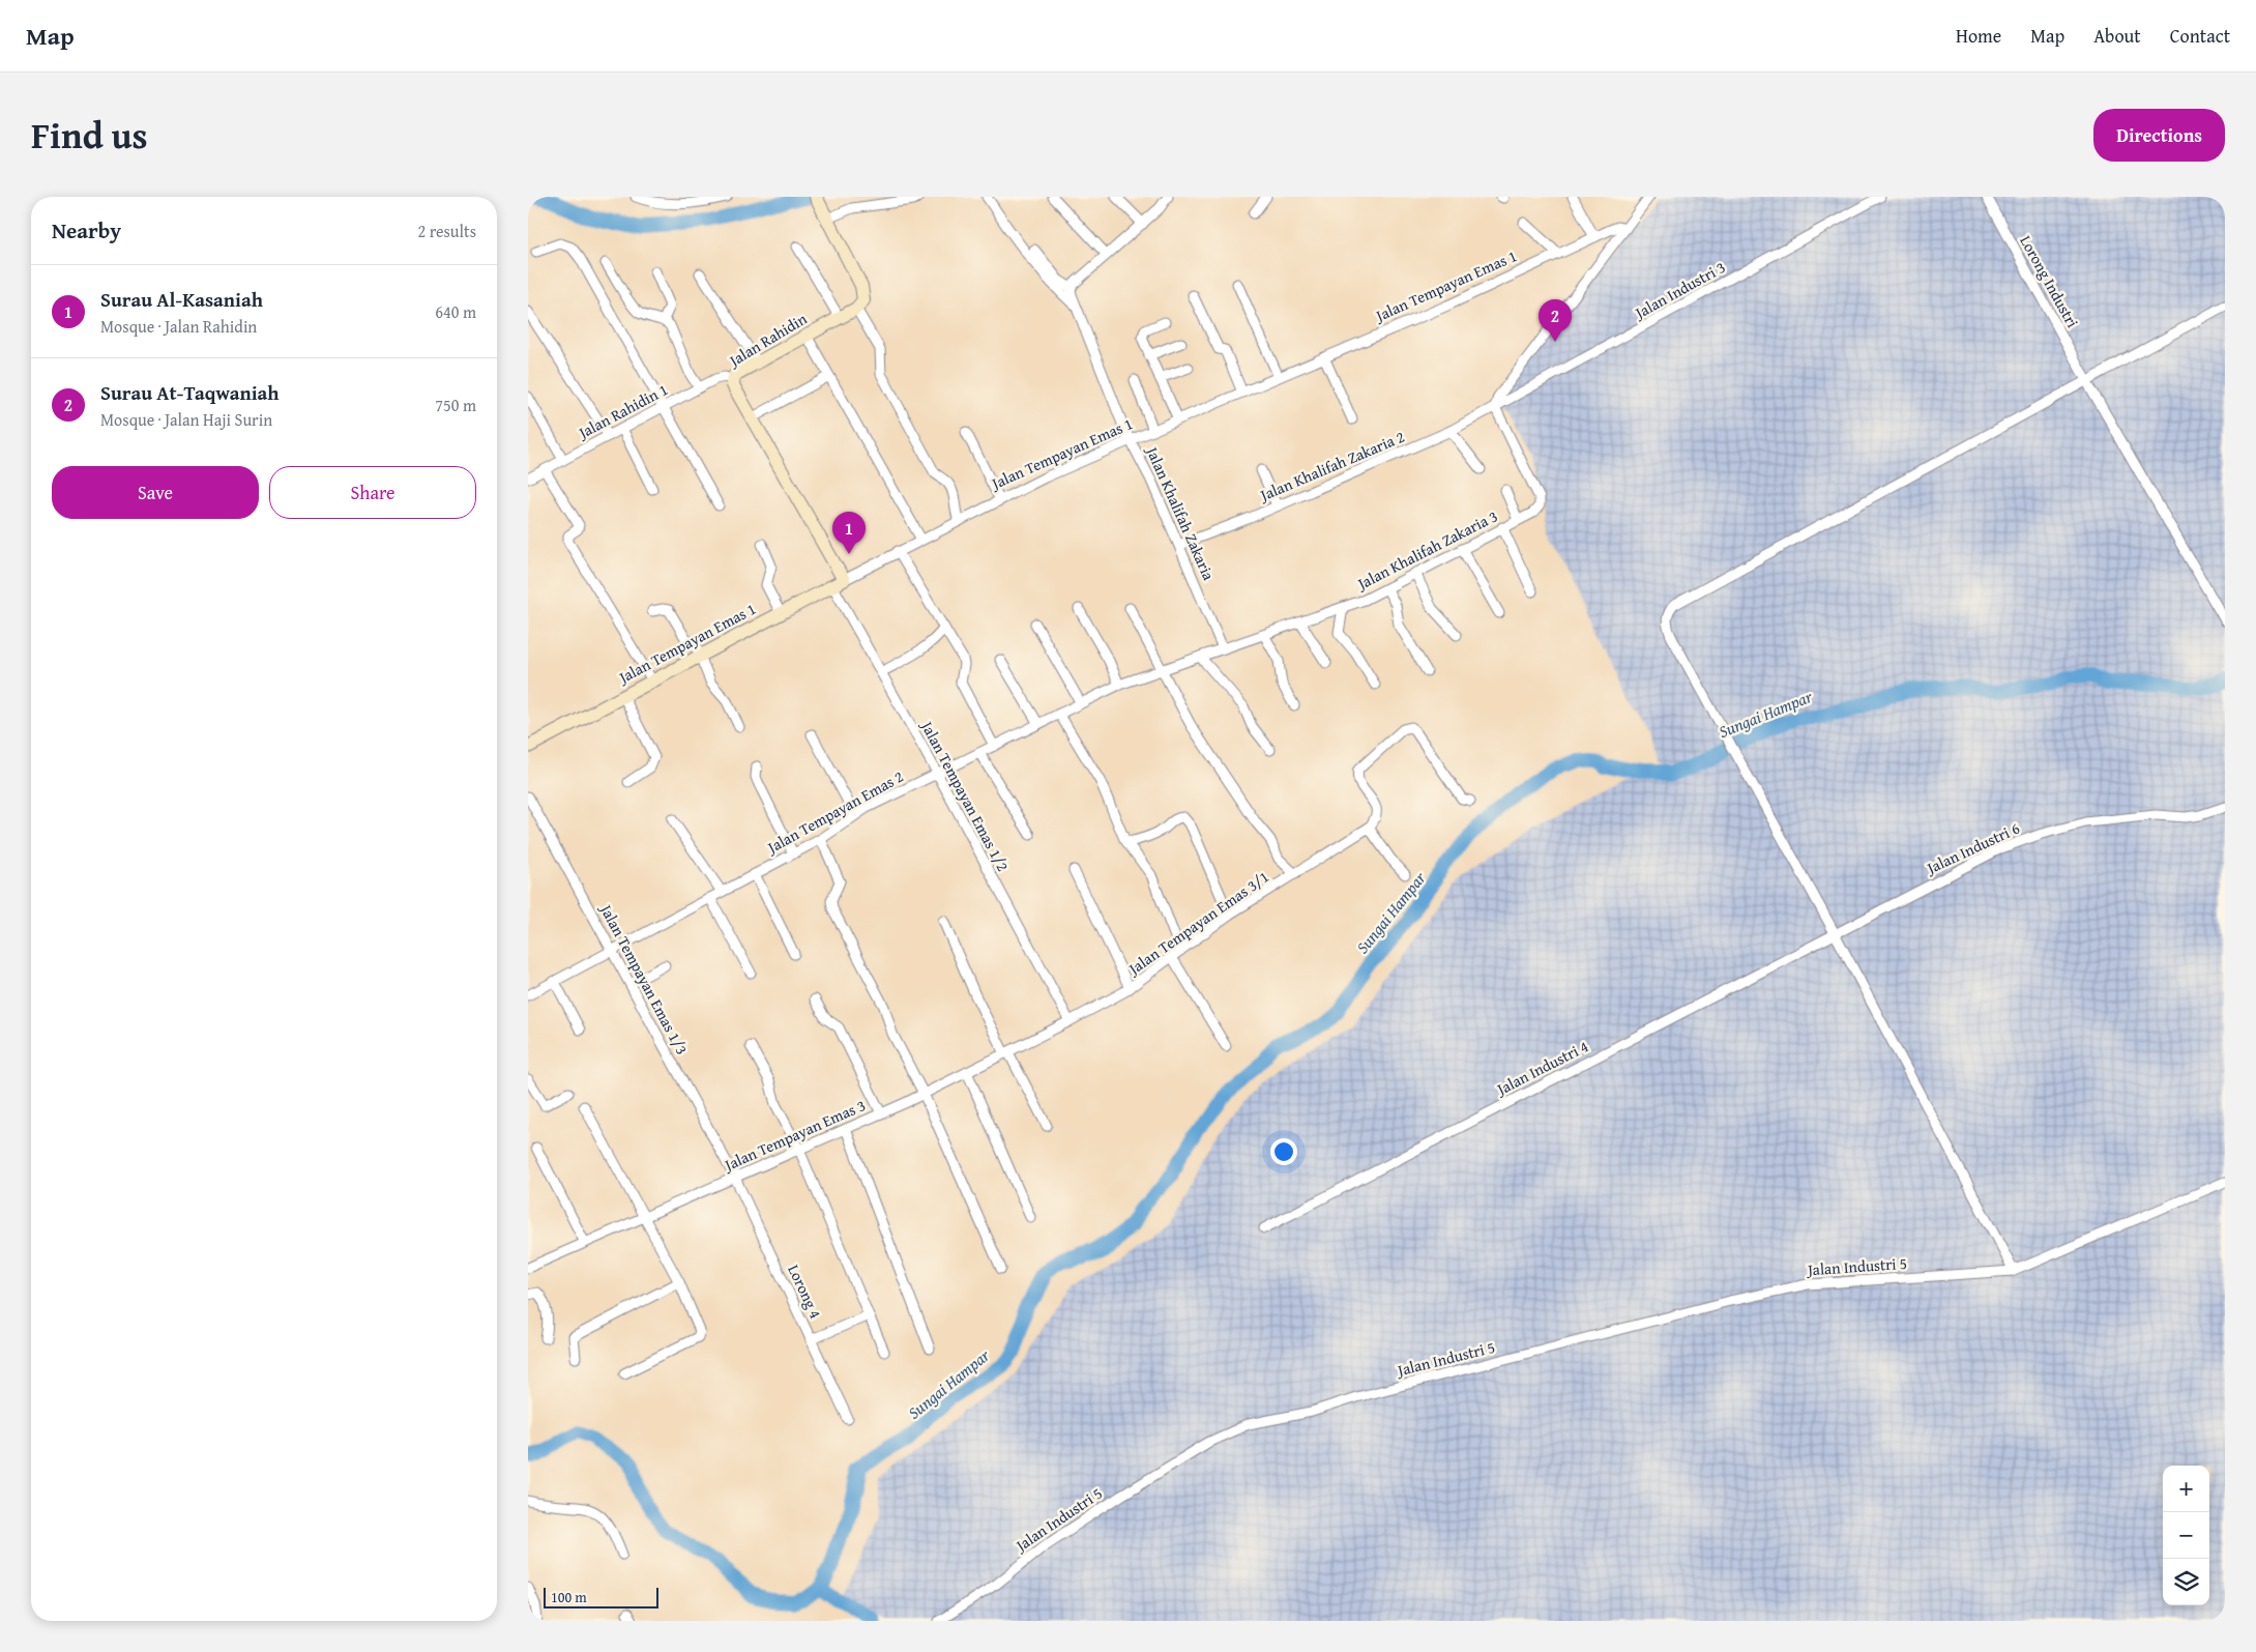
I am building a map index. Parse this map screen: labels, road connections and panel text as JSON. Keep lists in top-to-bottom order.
{
  "streets": {
    "street": [
      "Lorong Industri",
      "Jalan Tempayan Emas 1",
      "Jalan Industri 3",
      "Jalan Rahidin",
      "Jalan Rahidin 1",
      "Jalan Khalifah Zakaria 2",
      "Jalan Khalifah Zakaria",
      "Jalan Khalifah Zakaria 3",
      "Jalan Tempayan Emas 1/2",
      "Jalan Tempayan Emas 2",
      "Jalan Industri 6",
      "Jalan Tempayan Emas 3/1",
      "Jalan Tempayan Emas 1/3",
      "Jalan Industri 4",
      "Jalan Tempayan Emas 3",
      "Jalan Industri 5",
      "Lorong 4"
    ]
  },
  "crossings": [
    ["Jalan Tempayan Emas 1", "Jalan Rahidin"],
    ["Jalan Tempayan Emas 1", "Jalan Khalifah Zakaria"],
    ["Jalan Tempayan Emas 1", "Jalan Tempayan Emas 1/2"],
    ["Jalan Industri 3", "Jalan Khalifah Zakaria 2"],
    ["Jalan Industri 3", "Jalan Khalifah Zakaria 3"],
    ["Jalan Rahidin", "Jalan Rahidin 1"],
    ["Jalan Rahidin", "Jalan Tempayan Emas 1/2"],
    ["Jalan Khalifah Zakaria 2", "Jalan Khalifah Zakaria"],
    ["Jalan Khalifah Zakaria 2", "Jalan Khalifah Zakaria 3"],
    ["Jalan Khalifah Zakaria", "Jalan Khalifah Zakaria 3"],
    ["Jalan Khalifah Zakaria", "Jalan Tempayan Emas 2"],
    ["Jalan Khalifah Zakaria 3", "Jalan Tempayan Emas 2"],
    ["Jalan Tempayan Emas 1/2", "Jalan Tempayan Emas 2"],
    ["Jalan Tempayan Emas 1/2", "Jalan Tempayan Emas 3/1"],
    ["Jalan Tempayan Emas 1/2", "Jalan Tempayan Emas 3"],
    ["Jalan Tempayan Emas 2", "Jalan Tempayan Emas 1/3"],
    ["Jalan Industri 6", "Jalan Industri 4"],
    ["Jalan Tempayan Emas 3/1", "Jalan Tempayan Emas 3"],
    ["Jalan Tempayan Emas 1/3", "Jalan Tempayan Emas 3"],
    ["Jalan Tempayan Emas 1/3", "Lorong 4"],
    ["Jalan Tempayan Emas 3", "Lorong 4"]
  ],
  "water": ["Sungai Hampar"],
  "scale_bar": "100 m",
  "page": {
    "header": "Map",
    "nav": [
      "Home",
      "Map",
      "About",
      "Contact"
    ],
    "title": "Find us",
    "buttons": [
      "Directions",
      ["Save", "Share"]
    ],
    "heading": ["Nearby", "2 results"],
    "list": [
      {
        "mark": "1",
        "name": "Surau Al-Kasaniah",
        "note": "Mosque · Jalan Rahidin",
        "value": "640 m"
      },
      {
        "mark": "2",
        "name": "Surau At-Taqwaniah",
        "note": "Mosque · Jalan Haji Surin",
        "value": "750 m"
      }
    ],
    "pins": ["2", "1"],
    "map_buttons": ["+", "−"],
    "scale": "100 m"
  }
}
